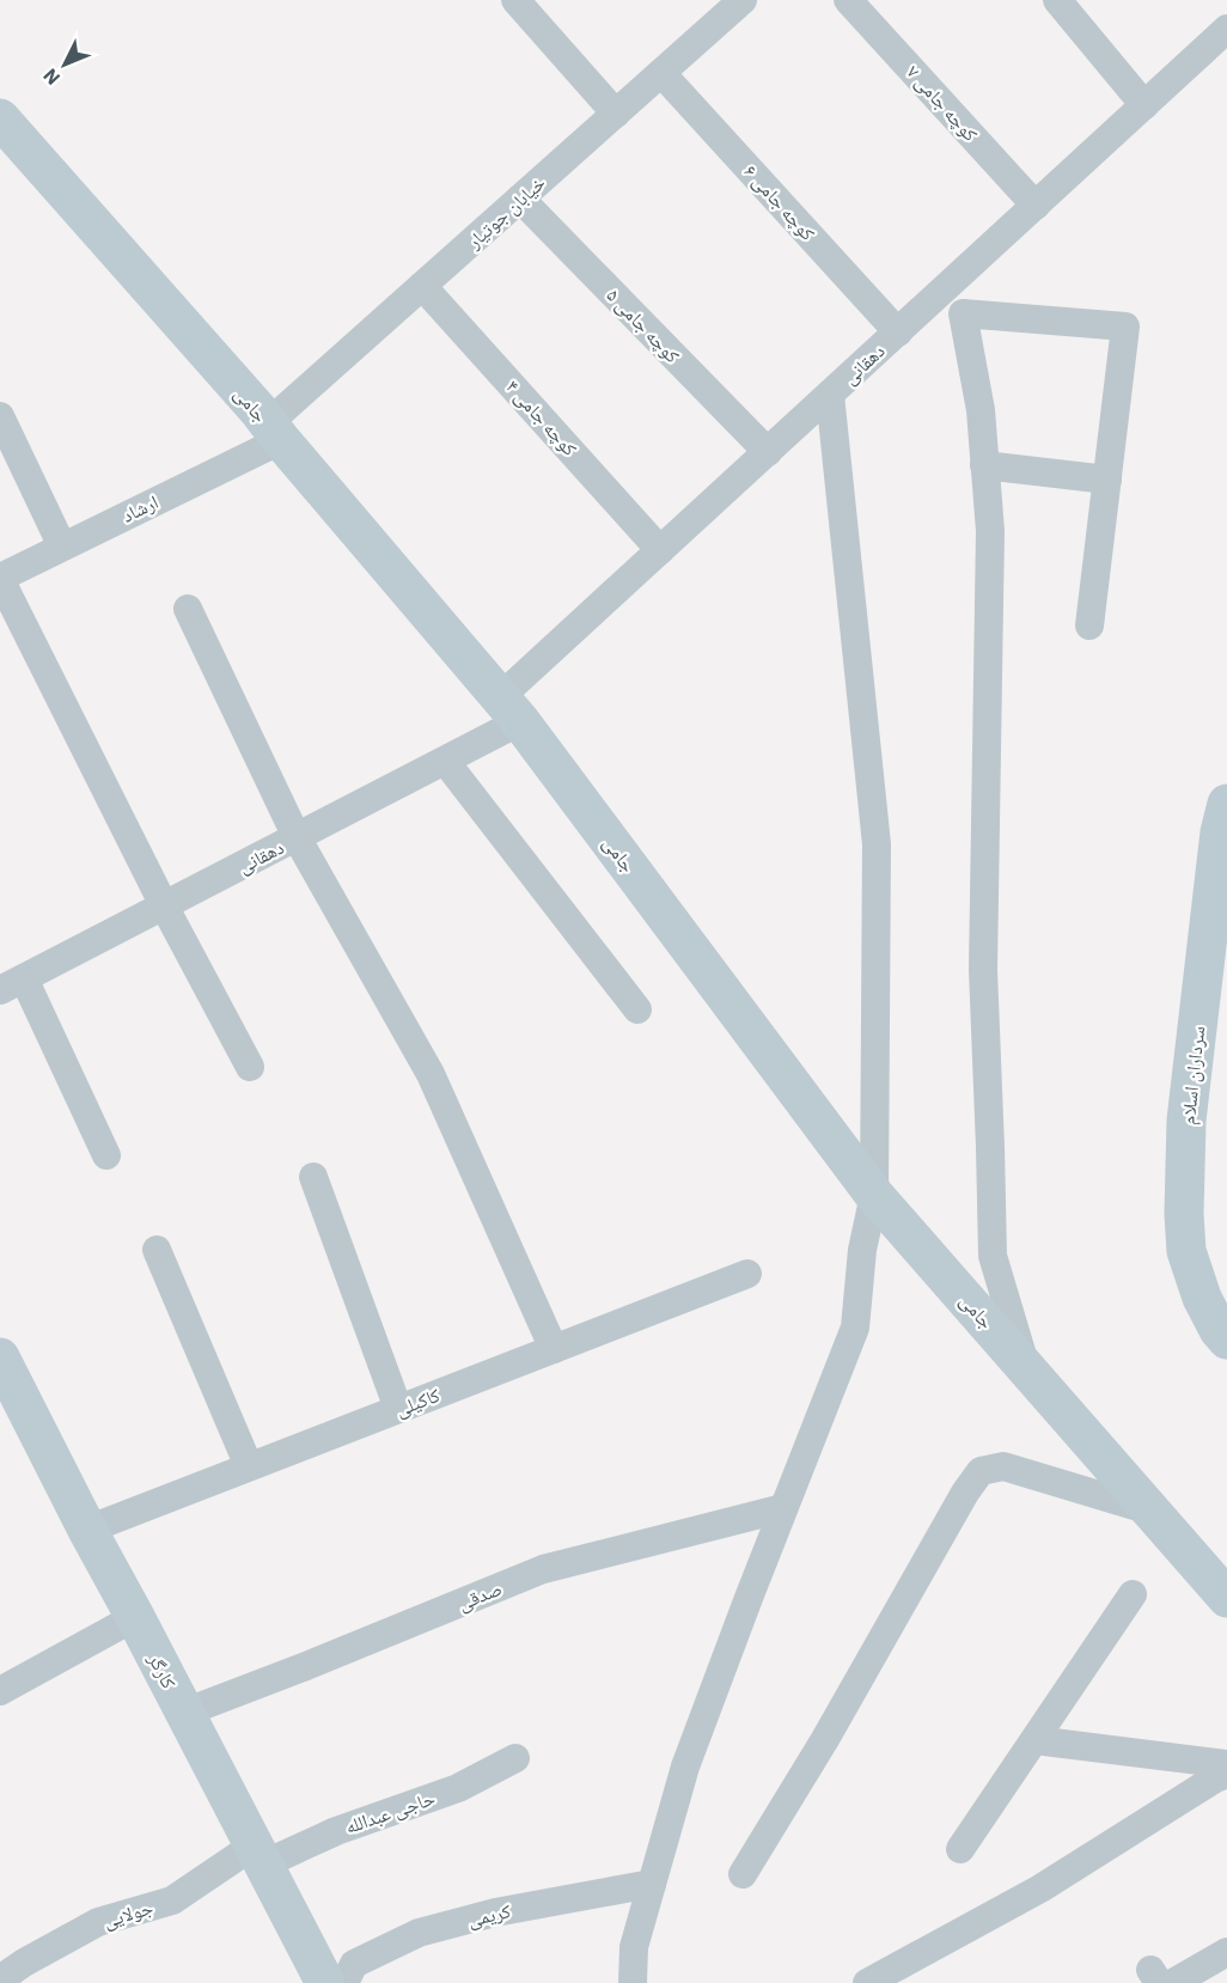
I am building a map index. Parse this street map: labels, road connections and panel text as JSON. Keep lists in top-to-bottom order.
{
  "streets": {
    "street": [
      "کوچه جامی ۷",
      "کوچه جامی ۶",
      "خیابان جوتیار",
      "کوچه جامی ۵",
      "دهقانی",
      "جامی",
      "کوچه جامی ۴",
      "ارشاد",
      "سرداران اسلام",
      "کاکیلی",
      "صدقی",
      "کارگر",
      "حاجی عبدالله",
      "جولایی",
      "کریمی"
    ]
  },
  "crossings": [
    ["کوچه جامی ۷", "دهقانی"],
    ["کوچه جامی ۶", "خیابان جوتیار"],
    ["کوچه جامی ۶", "دهقانی"],
    ["خیابان جوتیار", "کوچه جامی ۵"],
    ["خیابان جوتیار", "جامی"],
    ["خیابان جوتیار", "کوچه جامی ۴"],
    ["خیابان جوتیار", "ارشاد"],
    ["کوچه جامی ۵", "دهقانی"],
    ["دهقانی", "جامی"],
    ["دهقانی", "کوچه جامی ۴"],
    ["جامی", "ارشاد"],
    ["کاکیلی", "کارگر"],
    ["صدقی", "کارگر"],
    ["کارگر", "حاجی عبدالله"],
    ["کارگر", "جولایی"],
    ["حاجی عبدالله", "جولایی"]
  ],
  "north": "bottom left"
}
